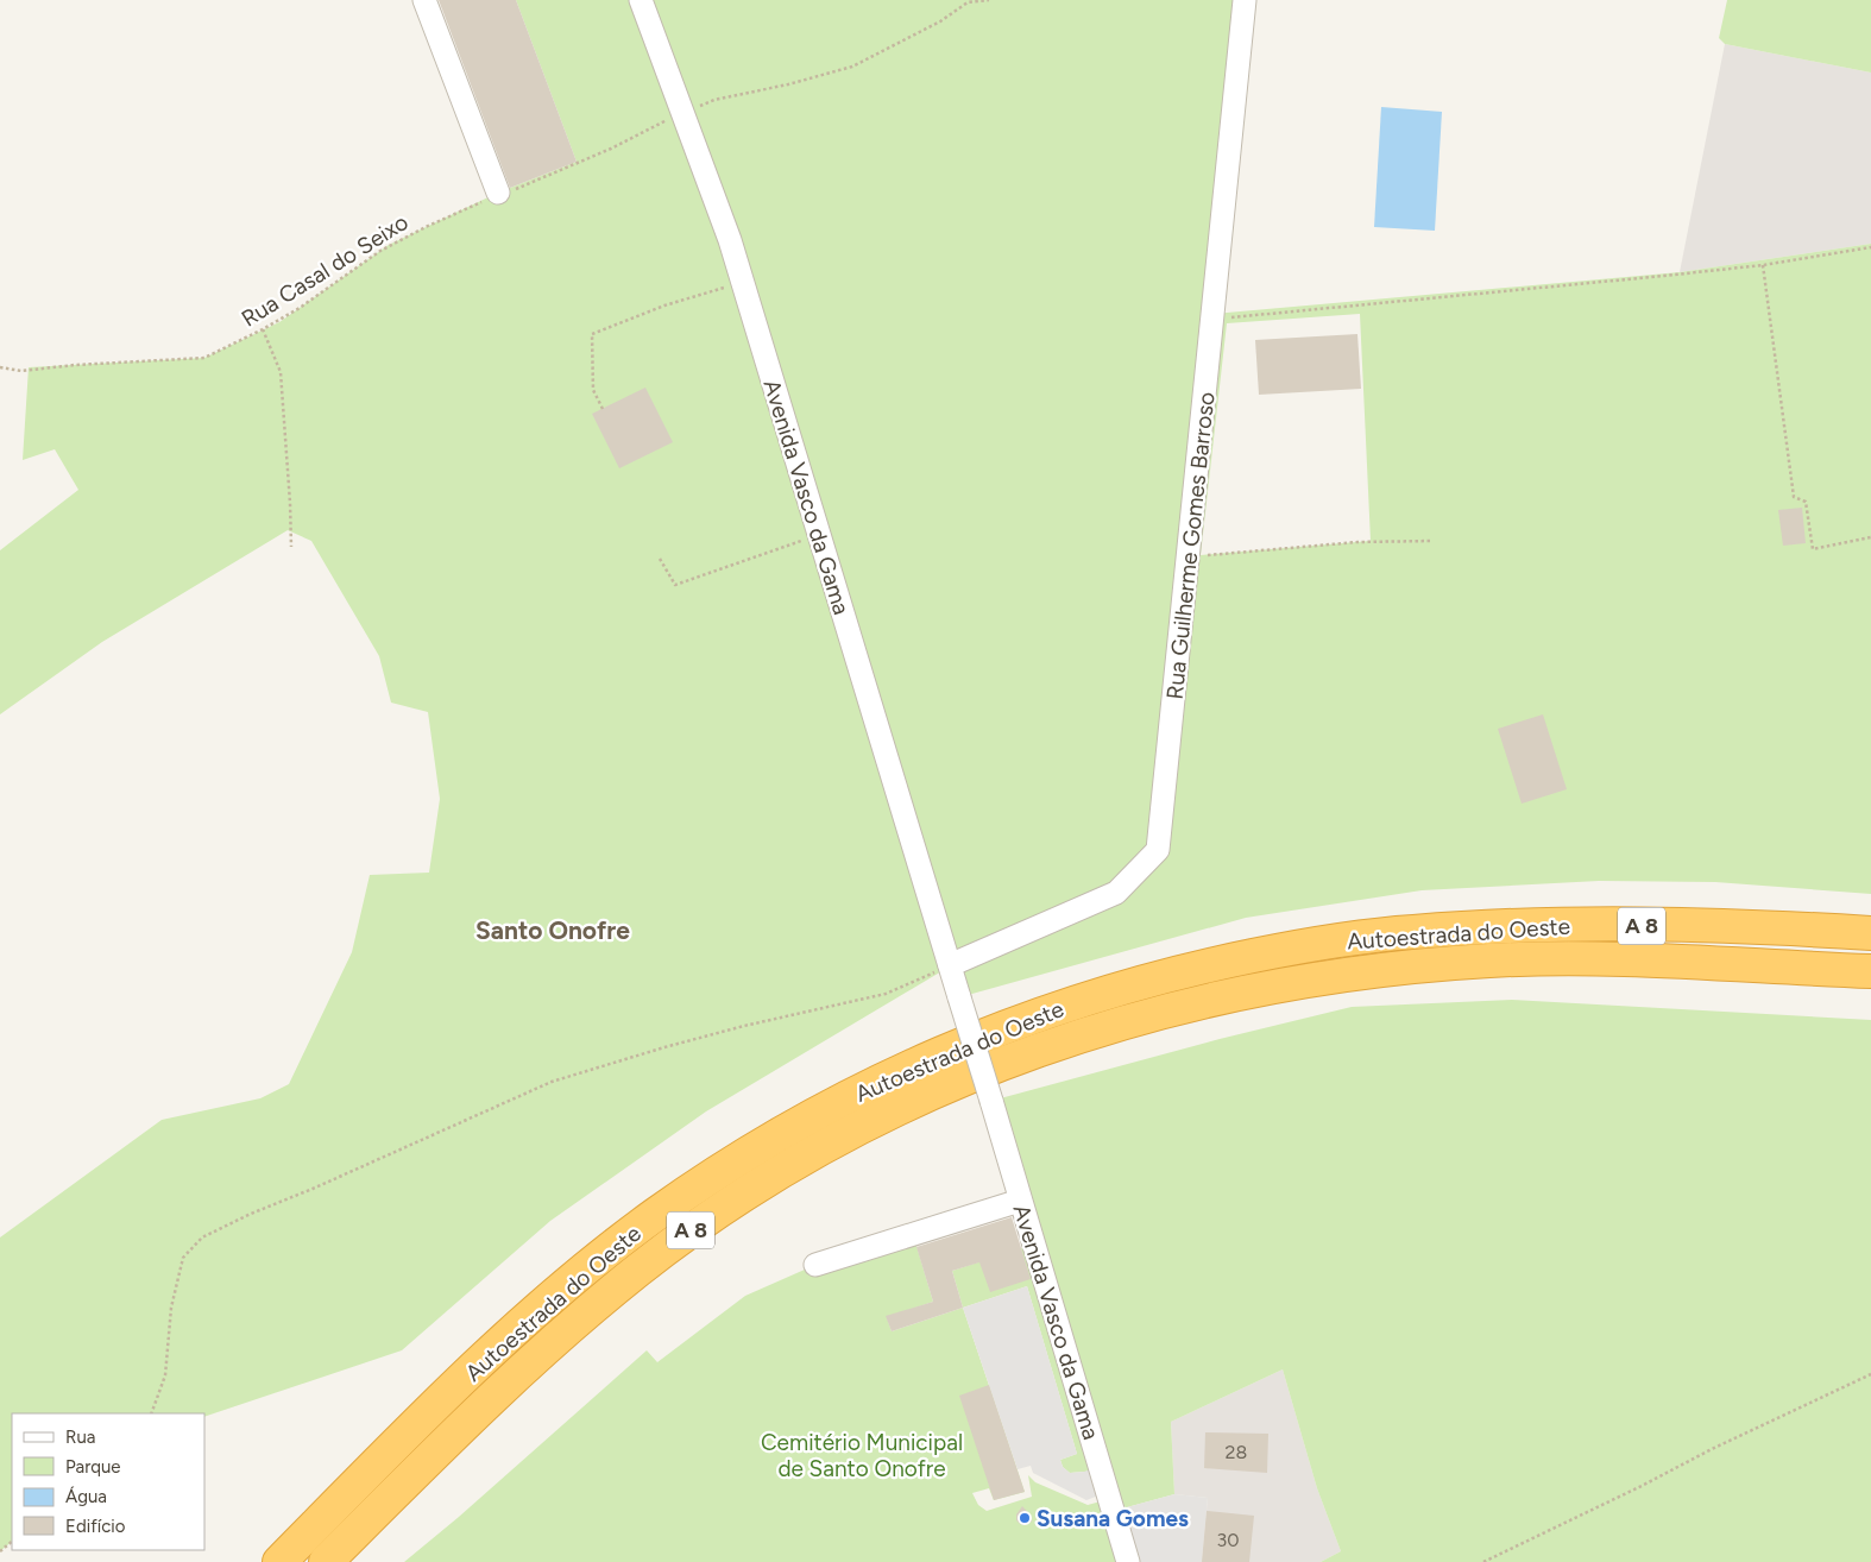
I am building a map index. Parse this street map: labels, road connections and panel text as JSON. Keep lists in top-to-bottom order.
{
  "streets": {
    "highway": ["A 8", "Autoestrada do Oeste"],
    "street": ["Avenida Vasco da Gama", "Rua Guilherme Gomes Barroso"],
    "path": ["Rua Casal do Seixo"]
  },
  "crossings": [
    ["Rua Casal do Seixo", "Avenida Vasco da Gama"],
    ["Avenida Vasco da Gama", "Rua Guilherme Gomes Barroso"]
  ],
  "districts": ["Santo Onofre"],
  "parks": ["Cemitério Municipal de Santo Onofre"],
  "places": ["Susana Gomes"],
  "house_numbers": ["28", "30"],
  "legend": [
    "Rua",
    "Parque",
    "Água",
    "Edifício"
  ]
}
